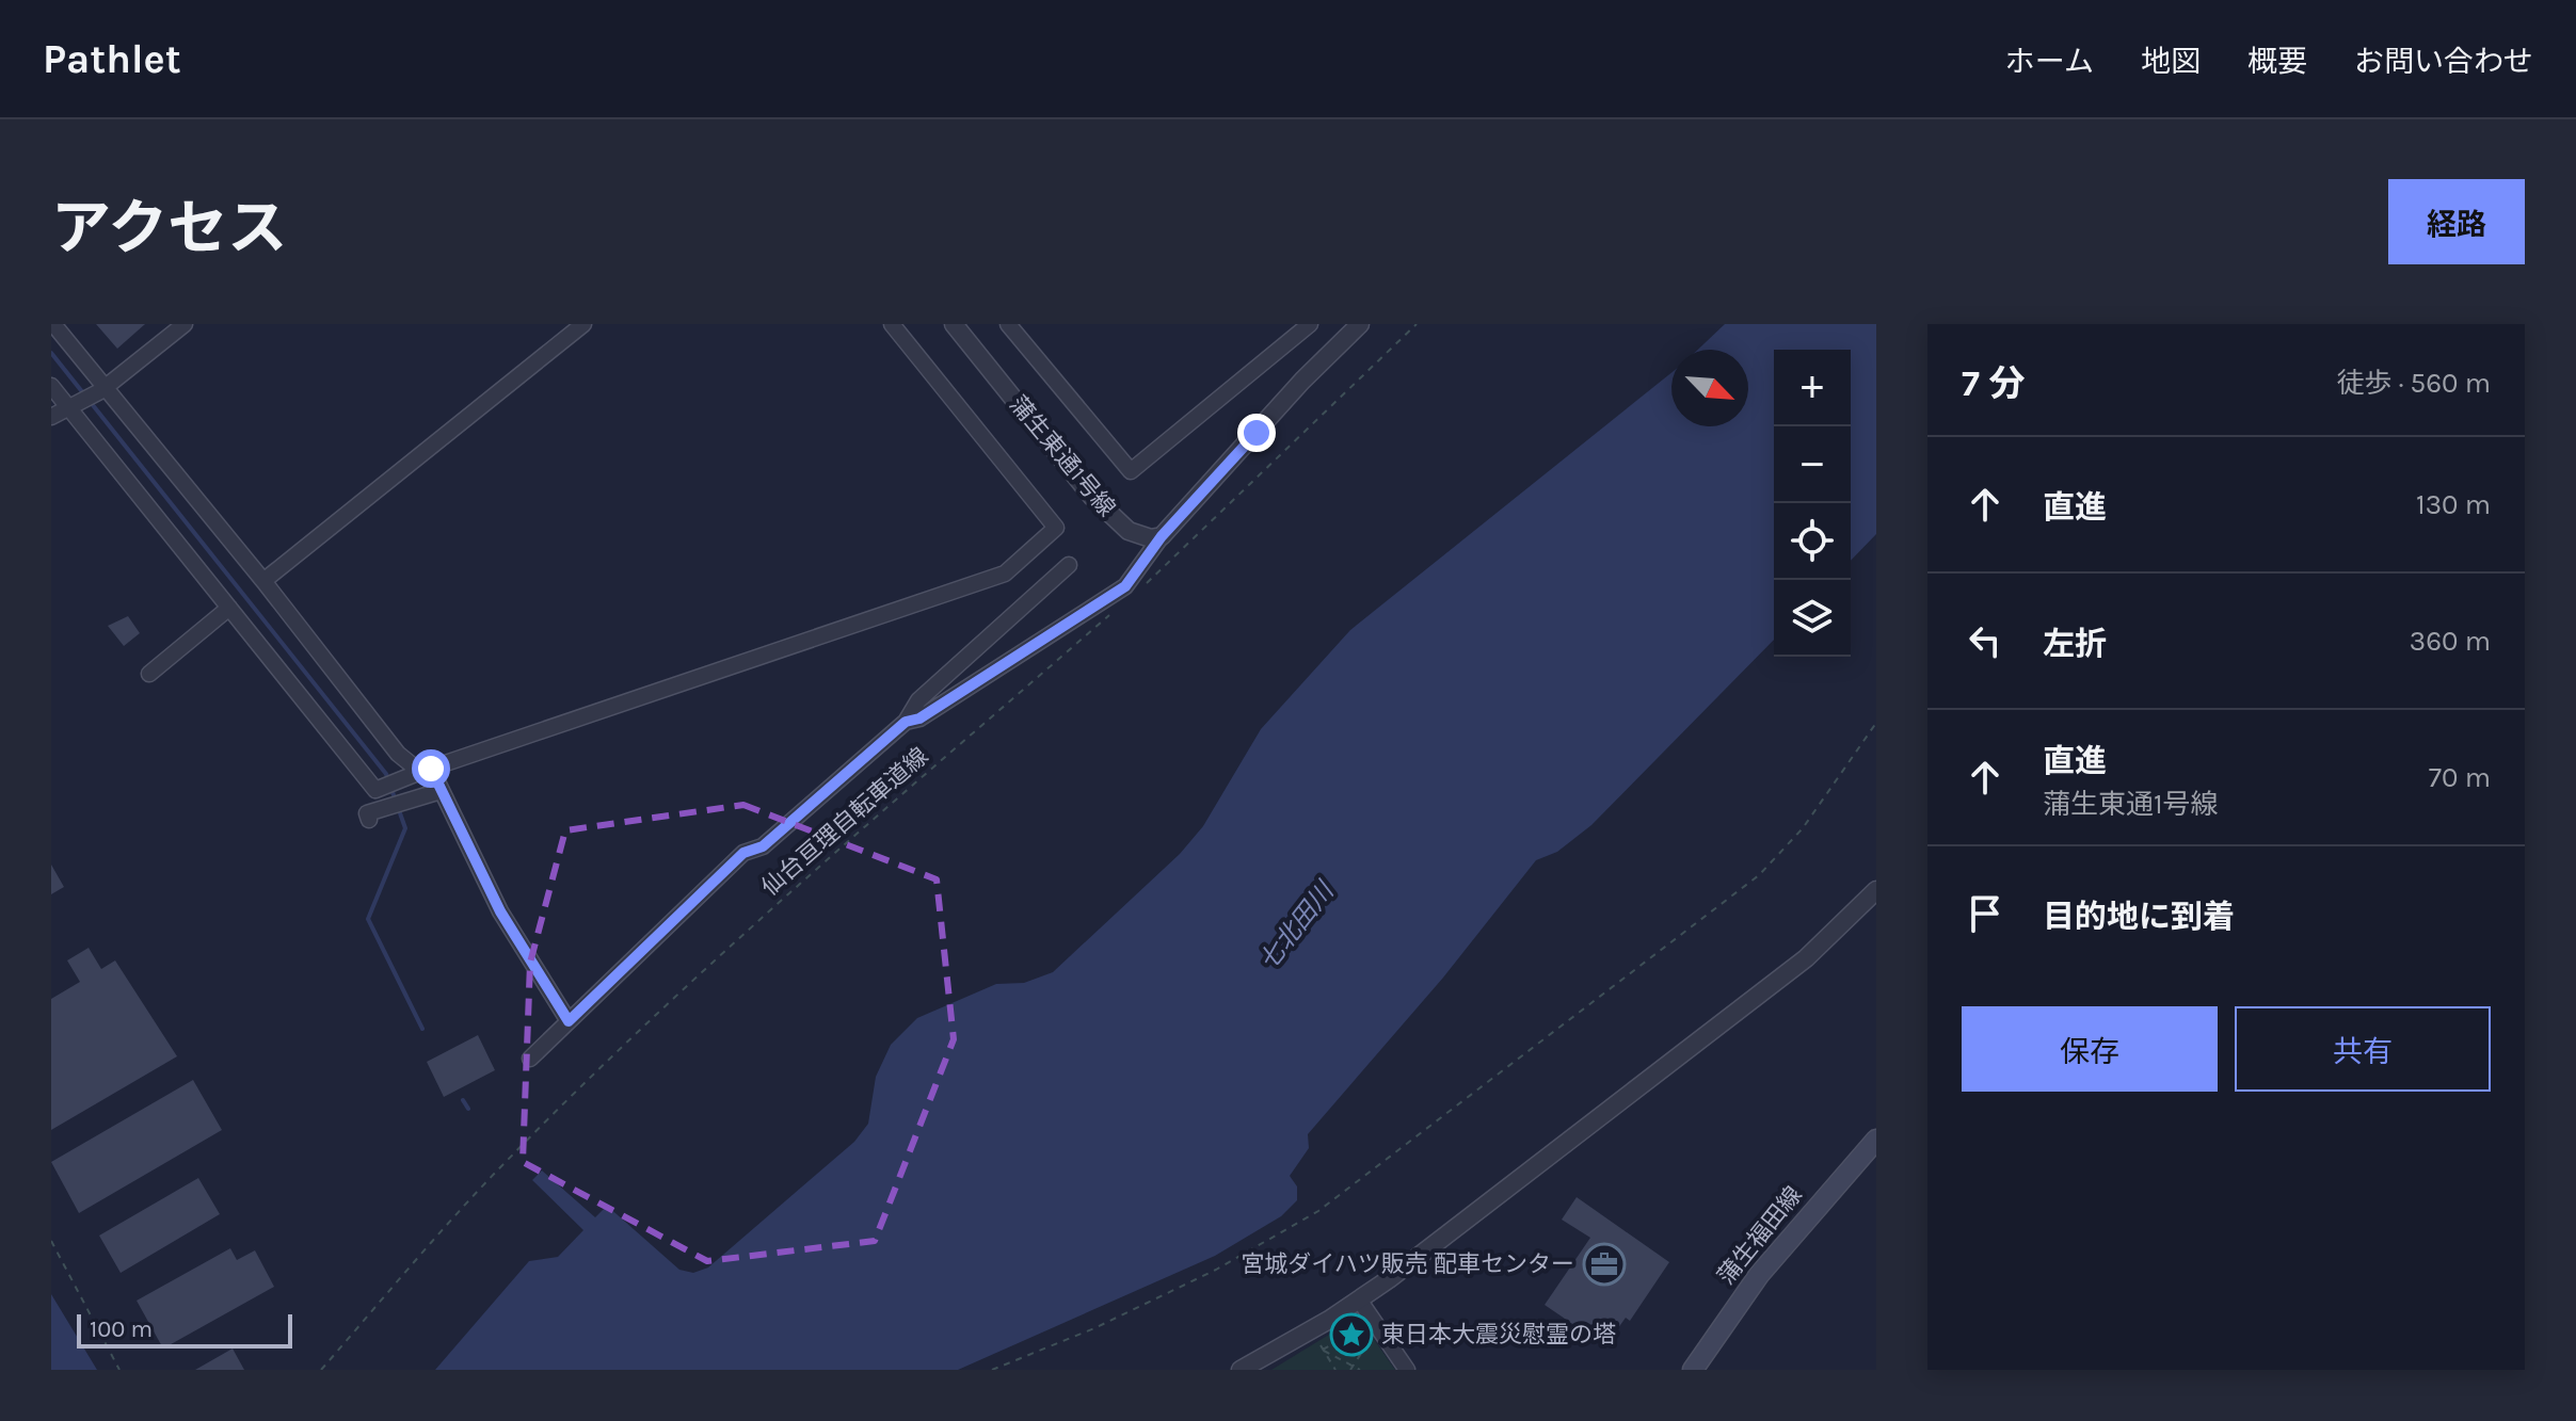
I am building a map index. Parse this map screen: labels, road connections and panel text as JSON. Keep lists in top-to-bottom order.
{
  "streets": {
    "main road": ["蒲生福田線"],
    "street": ["蒲生東通1号線"],
    "path": ["仙台亘理自転車道線"]
  },
  "water": ["七北田川"],
  "places": {
    "office": ["宮城ダイハツ販売 配車センター"],
    "place": ["東日本大震災慰霊の塔"]
  },
  "scale_bar": "100 m",
  "north": "bottom right",
  "page": {
    "header": "Pathlet",
    "nav": [
      "ホーム",
      "地図",
      "概要",
      "お問い合わせ"
    ],
    "title": "アクセス",
    "buttons": [
      "経路",
      ["保存", "共有"]
    ],
    "heading": ["7 分", "徒歩 · 560 m"],
    "map_buttons": ["+", "−"],
    "list": [
      ["直進", "130 m"],
      ["左折", "360 m"],
      ["直進", "蒲生東通1号線", "70 m"],
      "目的地に到着"
    ],
    "scale": "100 m"
  }
}
